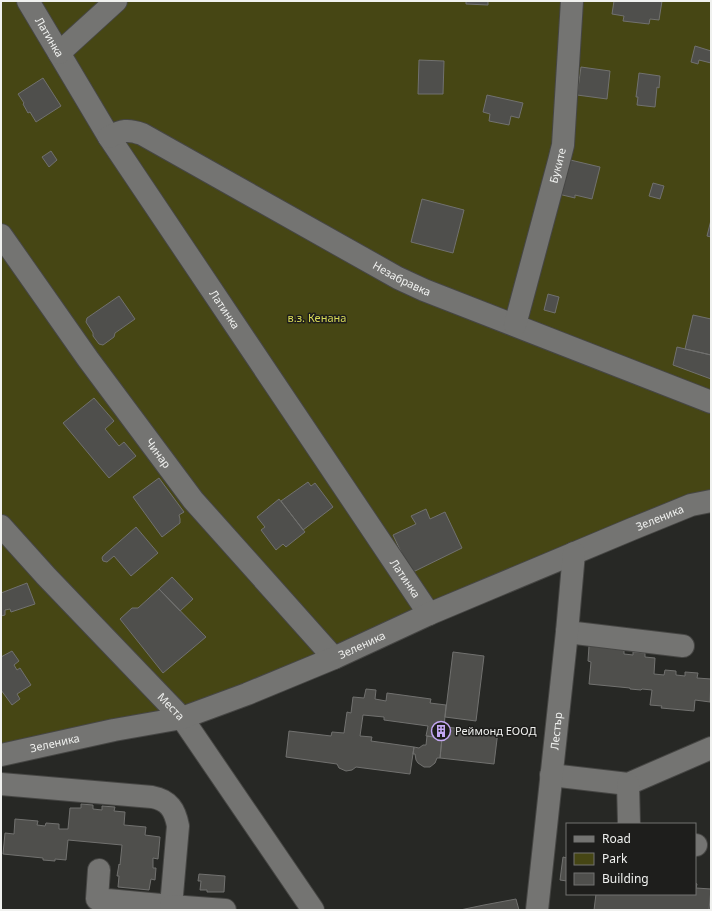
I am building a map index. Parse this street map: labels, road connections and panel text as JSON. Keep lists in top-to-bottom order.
{
  "streets": {
    "street": [
      "Латинка",
      "Буките",
      "Незабравка",
      "Чинар",
      "Зеленика",
      "Места",
      "Лестър"
    ]
  },
  "crossings": [
    ["Латинка", "Незабравка"],
    ["Латинка", "Зеленика"],
    ["Буките", "Незабравка"],
    ["Чинар", "Зеленика"],
    ["Зеленика", "Места"],
    ["Зеленика", "Лестър"]
  ],
  "parks": ["в.з. Кенана"],
  "places": {
    "building": ["Реймонд ЕООД"]
  },
  "legend": ["Road", "Park", "Building"]
}
